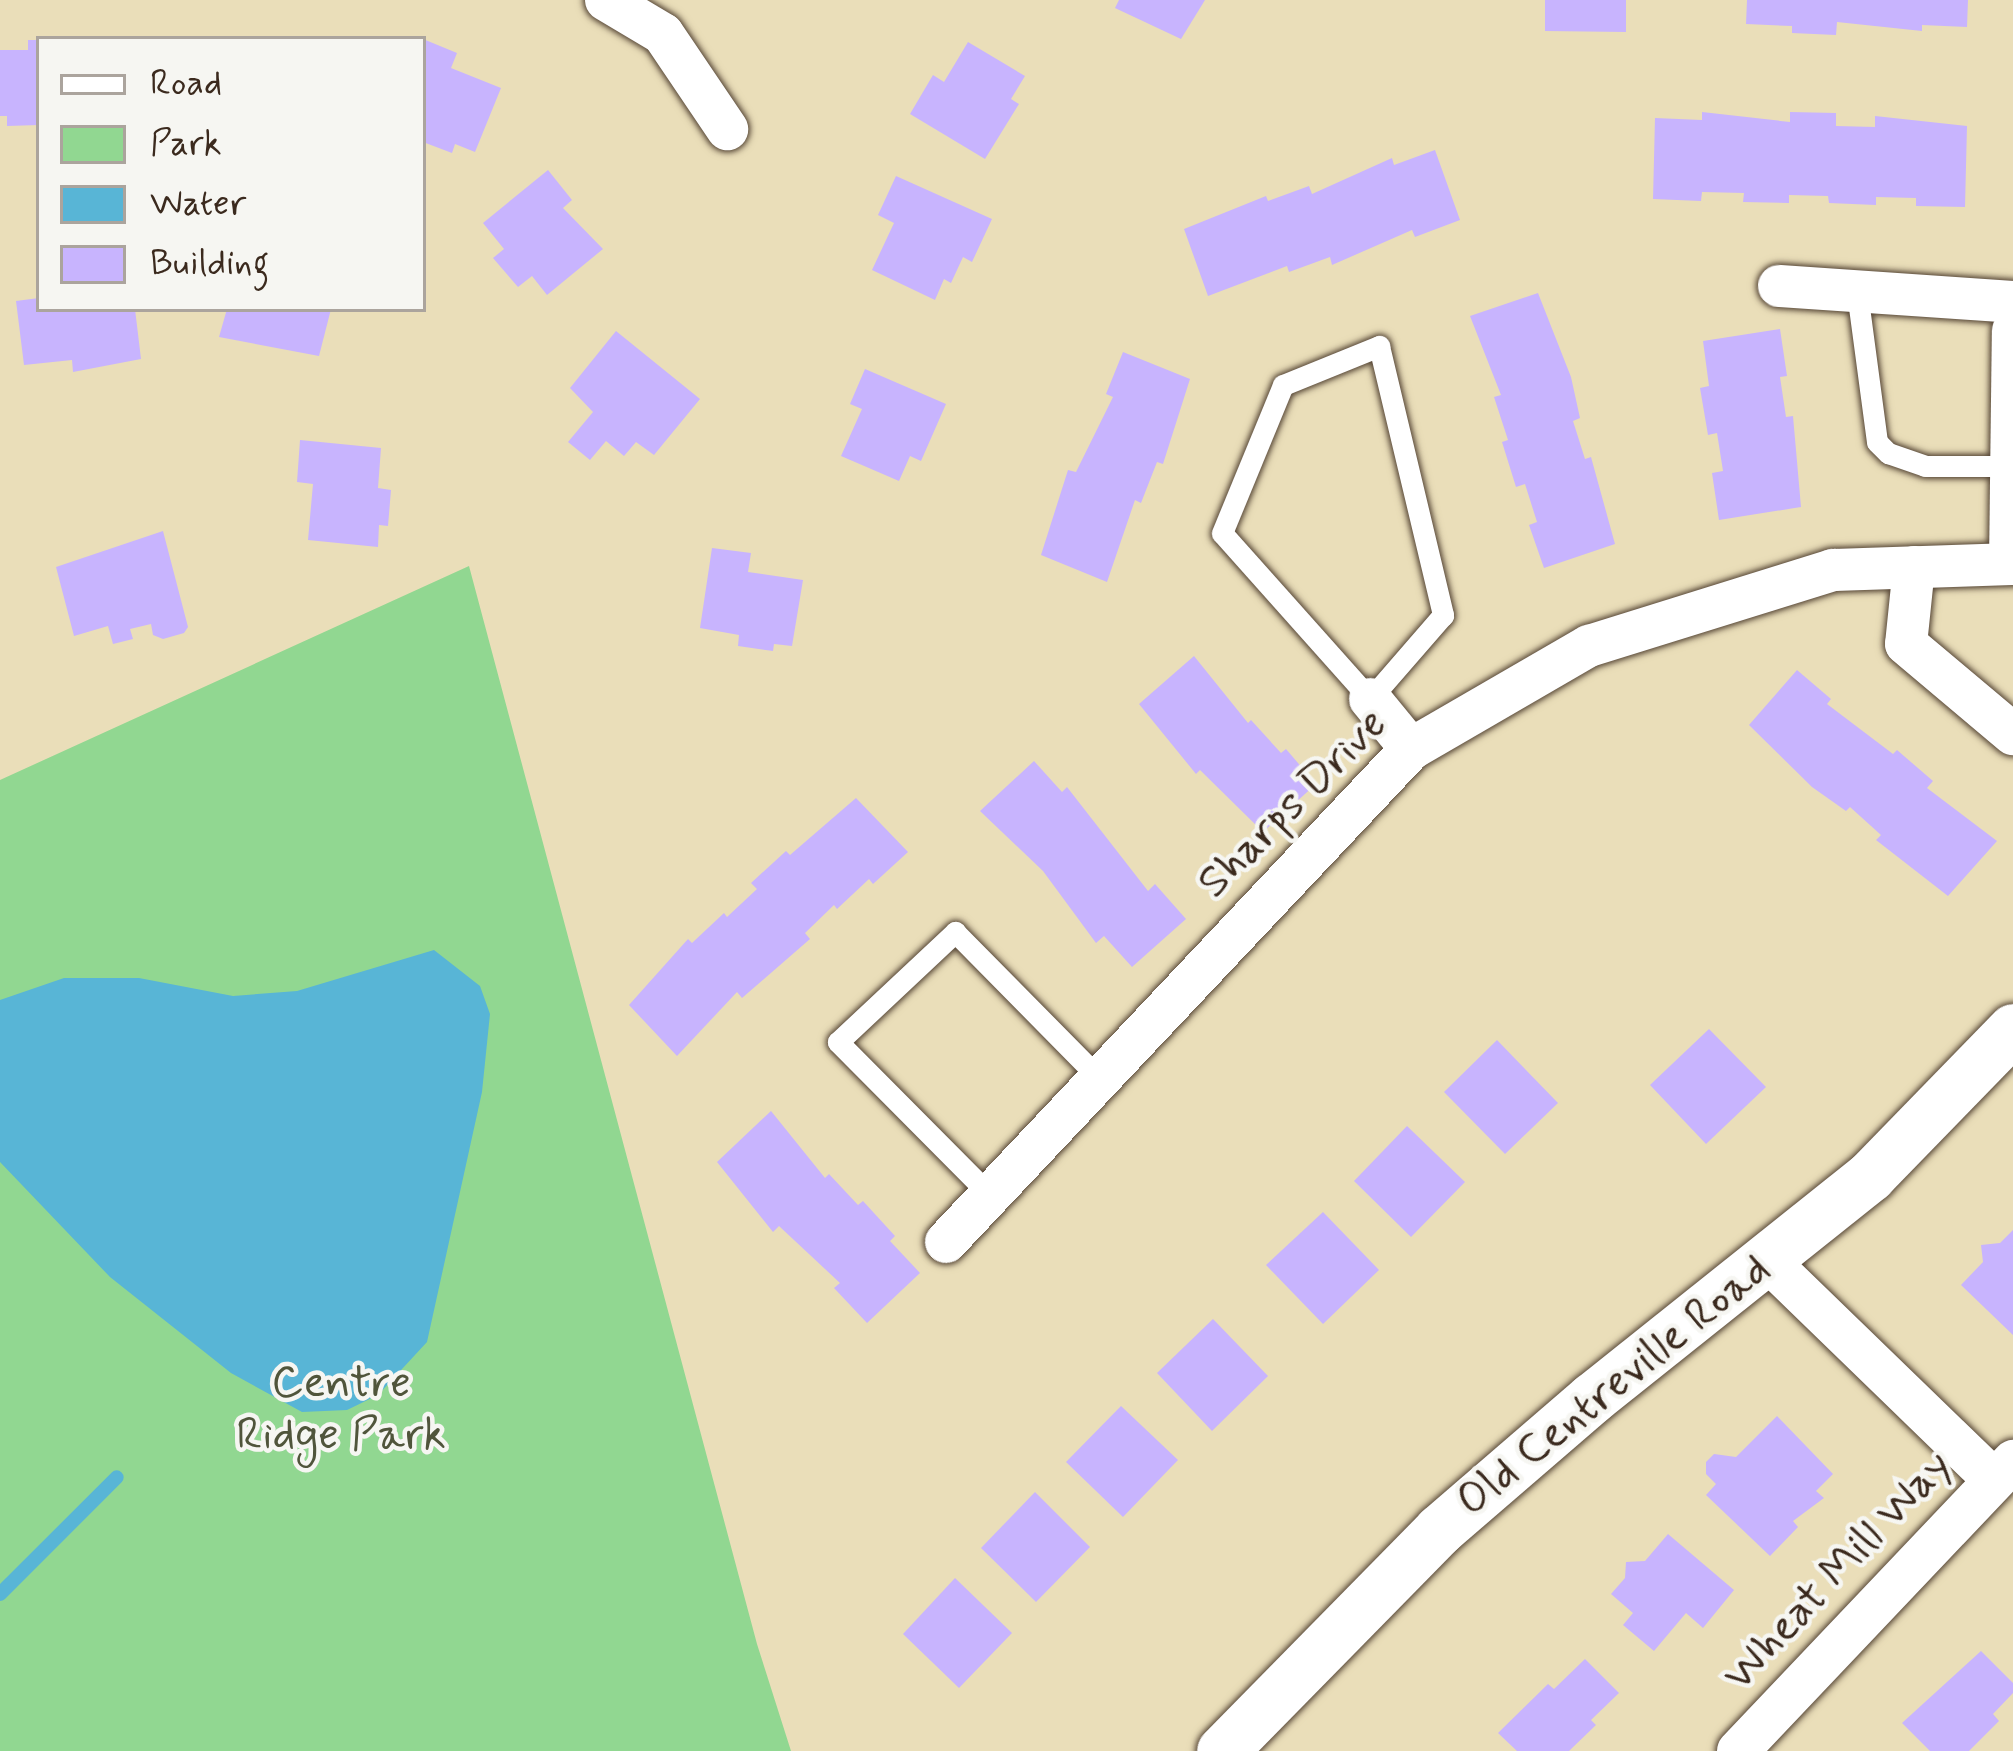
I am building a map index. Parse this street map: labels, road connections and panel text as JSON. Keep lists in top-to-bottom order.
{
  "streets": {
    "street": ["Sharps Drive", "Old Centreville Road", "Wheat Mill Way"]
  },
  "parks": ["Centre Ridge Park"],
  "legend": [
    "Road",
    "Park",
    "Water",
    "Building"
  ]
}
